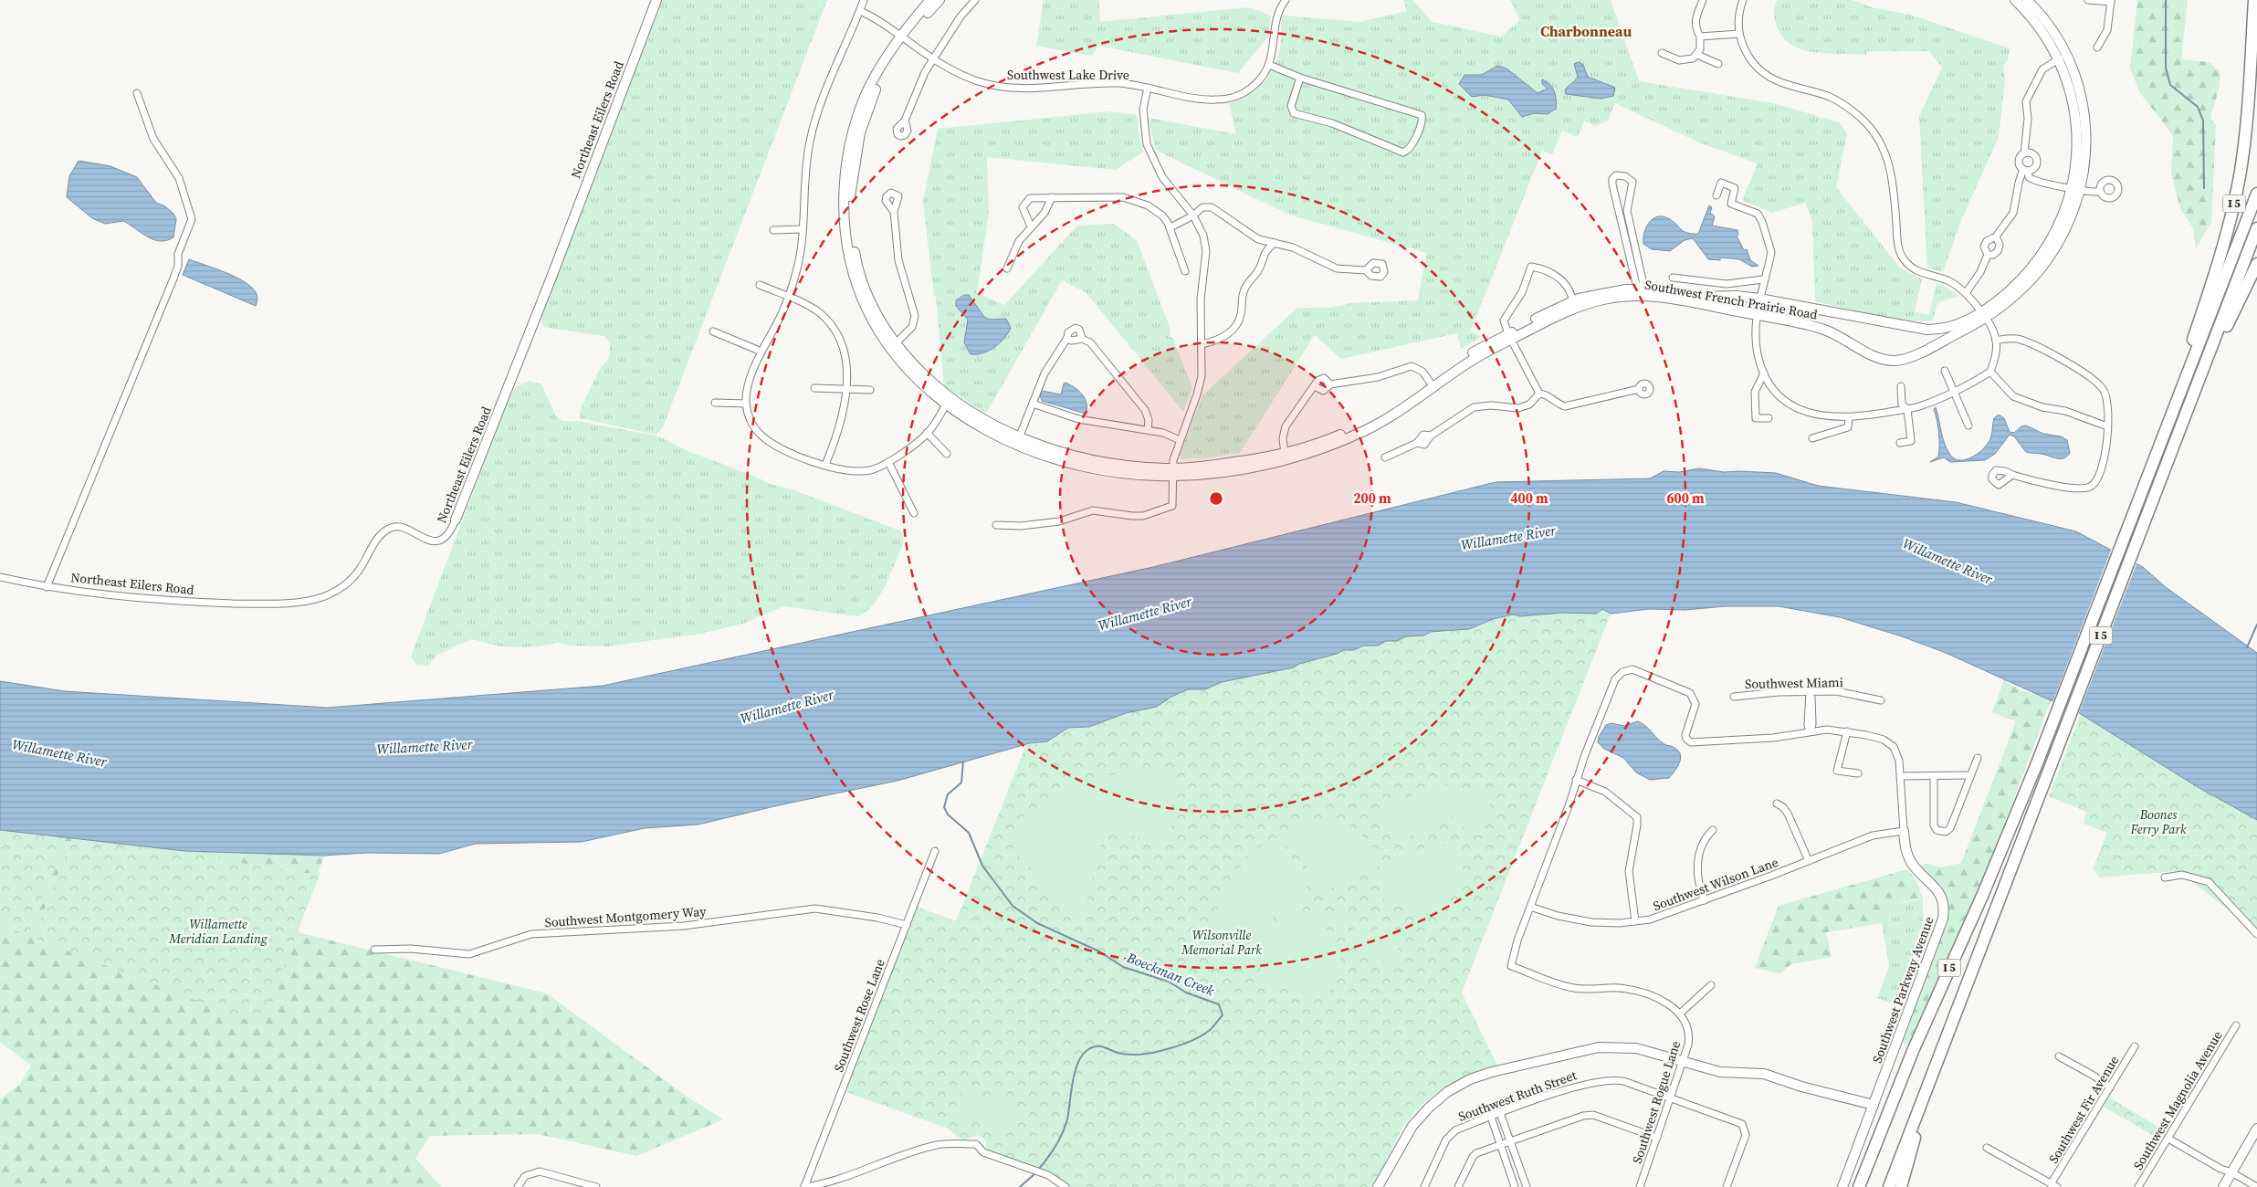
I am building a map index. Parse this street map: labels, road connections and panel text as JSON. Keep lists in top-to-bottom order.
{
  "streets": {
    "highway": ["I 5"],
    "street": [
      "Southwest Lake Drive",
      "Northeast Eilers Road",
      "Southwest French Prairie Road",
      "Southwest Miami",
      "Southwest Wilson Lane",
      "Southwest Montgomery Way",
      "Southwest Parkway Avenue",
      "Southwest Rose Lane",
      "Southwest Ruth Street",
      "Southwest Magnolia Avenue",
      "Southwest Rogue Lane",
      "Southwest Fir Avenue"
    ]
  },
  "crossings": [
    ["Southwest Lake Drive", "Southwest French Prairie Road"],
    ["Southwest Wilson Lane", "Southwest Parkway Avenue"],
    ["Southwest Montgomery Way", "Southwest Rose Lane"],
    ["Southwest Ruth Street", "Southwest Rogue Lane"]
  ],
  "districts": ["Charbonneau"],
  "water": ["Willamette River", "Boeckman Creek"],
  "parks": ["Boones Ferry Park", "Willamette Meridian Landing", "Wilsonville Memorial Park"],
  "rings": ["200 m", "400 m", "600 m"]
}
